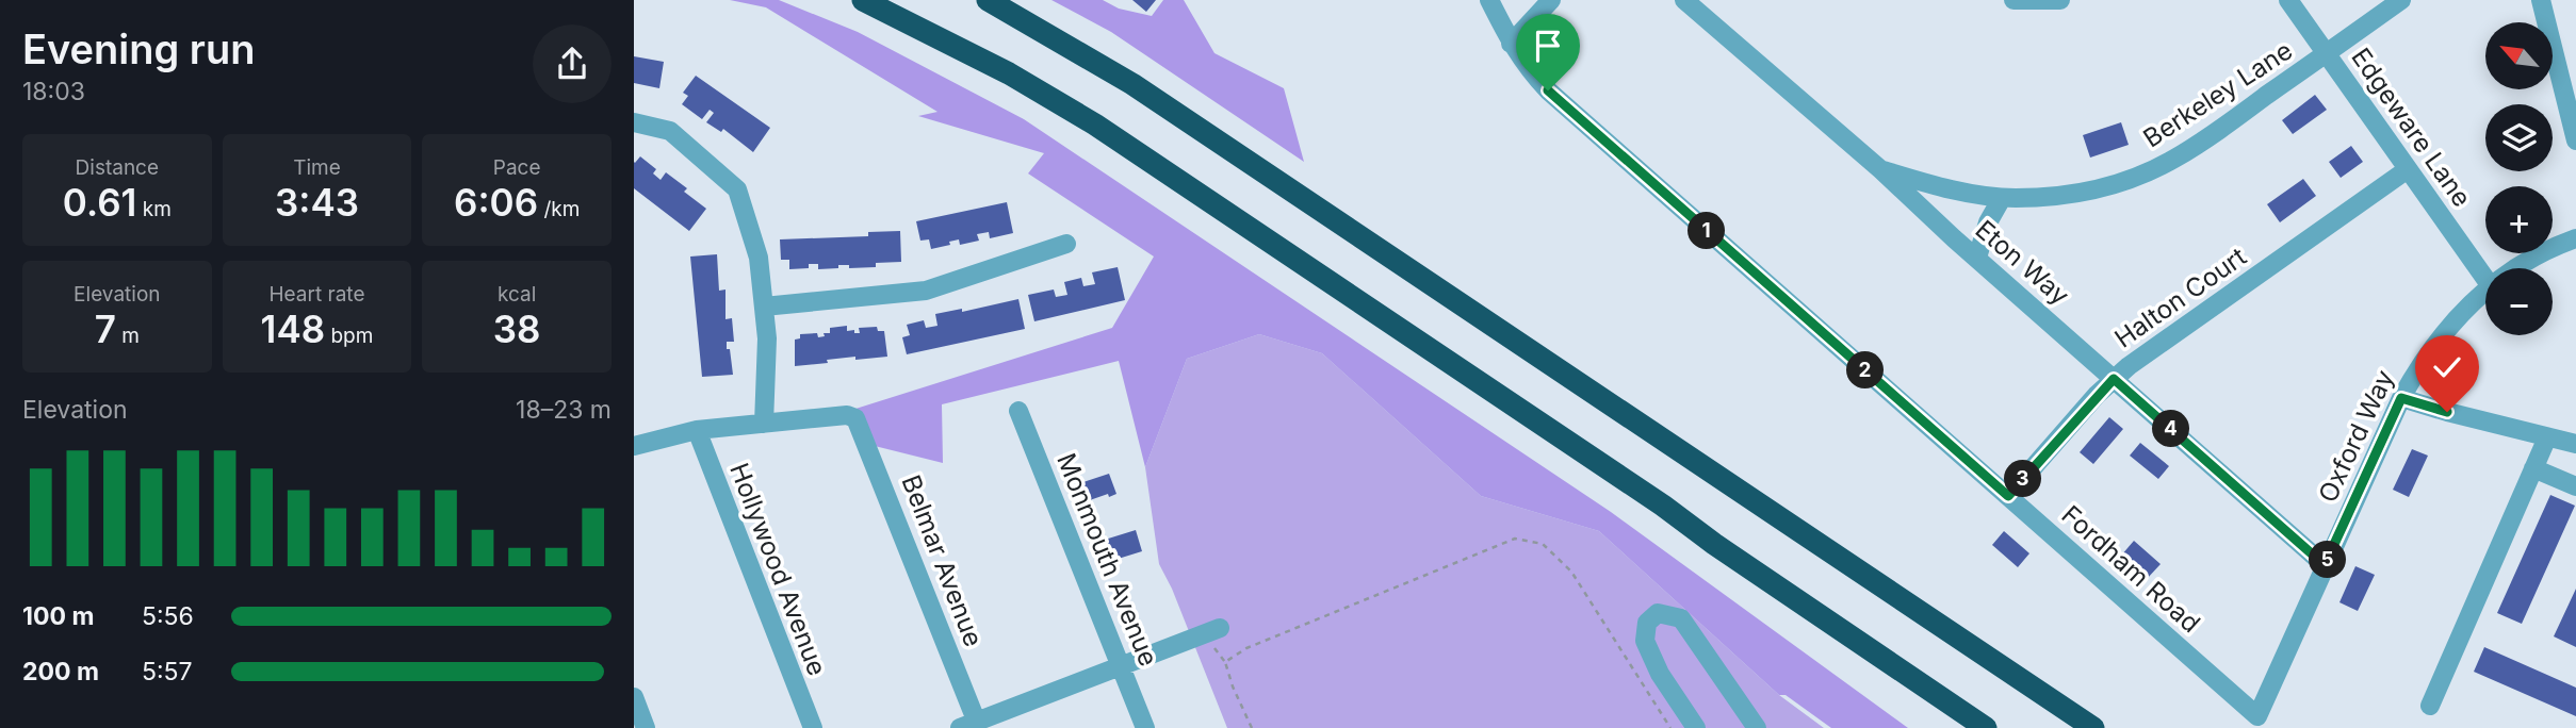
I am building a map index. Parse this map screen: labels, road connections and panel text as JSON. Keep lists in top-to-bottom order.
{
  "streets": {
    "street": [
      "Berkeley Lane",
      "Edgeware Lane",
      "Eton Way",
      "Halton Court",
      "Oxford Way",
      "Monmouth Avenue",
      "Belmar Avenue",
      "Hollywood Avenue",
      "Fordham Road"
    ]
  },
  "crossings": [
    ["Berkeley Lane", "Edgeware Lane"],
    ["Berkeley Lane", "Eton Way"],
    ["Edgeware Lane", "Halton Court"],
    ["Eton Way", "Halton Court"],
    ["Eton Way", "Oxford Way"],
    ["Halton Court", "Fordham Road"],
    ["Oxford Way", "Fordham Road"]
  ],
  "north": "top left",
  "page": {
    "heading": ["Evening run", "18:03"],
    "map_buttons": ["+", "−"],
    "stats": [
      ["Distance", "0.61 km"],
      ["Time", "3:43"],
      ["Pace", "6:06 /km"],
      ["Elevation", "7 m"],
      ["Heart rate", "148 bpm"],
      ["kcal", "38"]
    ],
    "pins": [
      "1",
      "2",
      "4",
      "3",
      "5"
    ],
    "chart": ["Elevation", "18–23 m"],
    "list": [
      {
        "name": "100 m",
        "note": "5:56"
      },
      {
        "name": "200 m",
        "note": "5:57"
      }
    ]
  }
}
